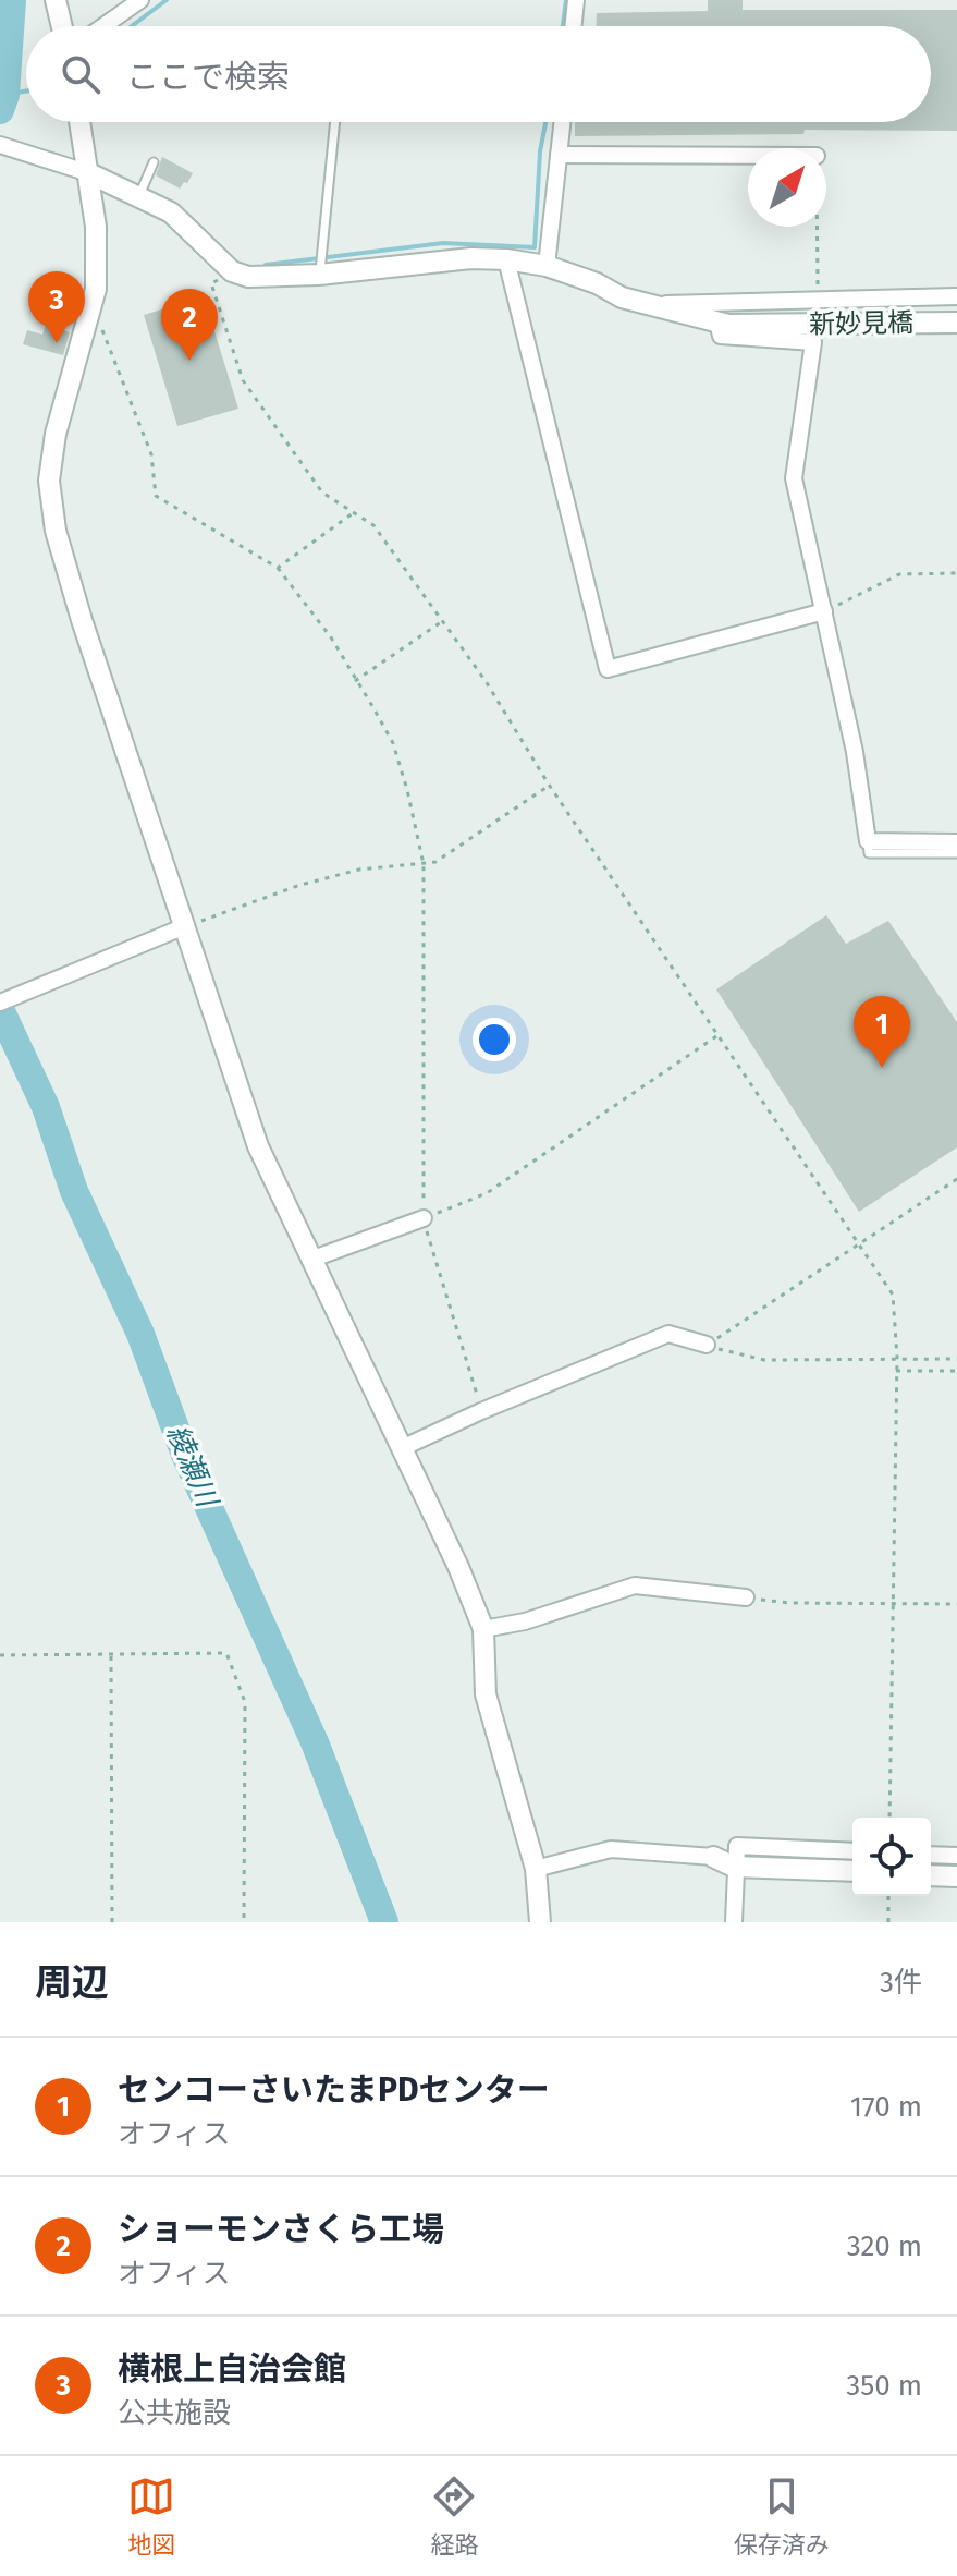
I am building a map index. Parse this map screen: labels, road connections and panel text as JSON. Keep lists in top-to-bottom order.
{
  "streets": {
    "street": ["新妙見橋"]
  },
  "water": ["綾瀬川"],
  "north": "top right",
  "page": {
    "search": "ここで検索",
    "pins": ["3", "2", "1"],
    "heading": ["周辺", "3件"],
    "list": [
      {
        "mark": "1",
        "name": "センコーさいたまPDセンター",
        "note": "オフィス",
        "value": "170 m"
      },
      {
        "mark": "2",
        "name": "ショーモンさくら工場",
        "note": "オフィス",
        "value": "320 m"
      },
      {
        "mark": "3",
        "name": "横根上自治会館",
        "note": "公共施設",
        "value": "350 m"
      }
    ],
    "nav": ["地図", "経路", "保存済み"]
  }
}
